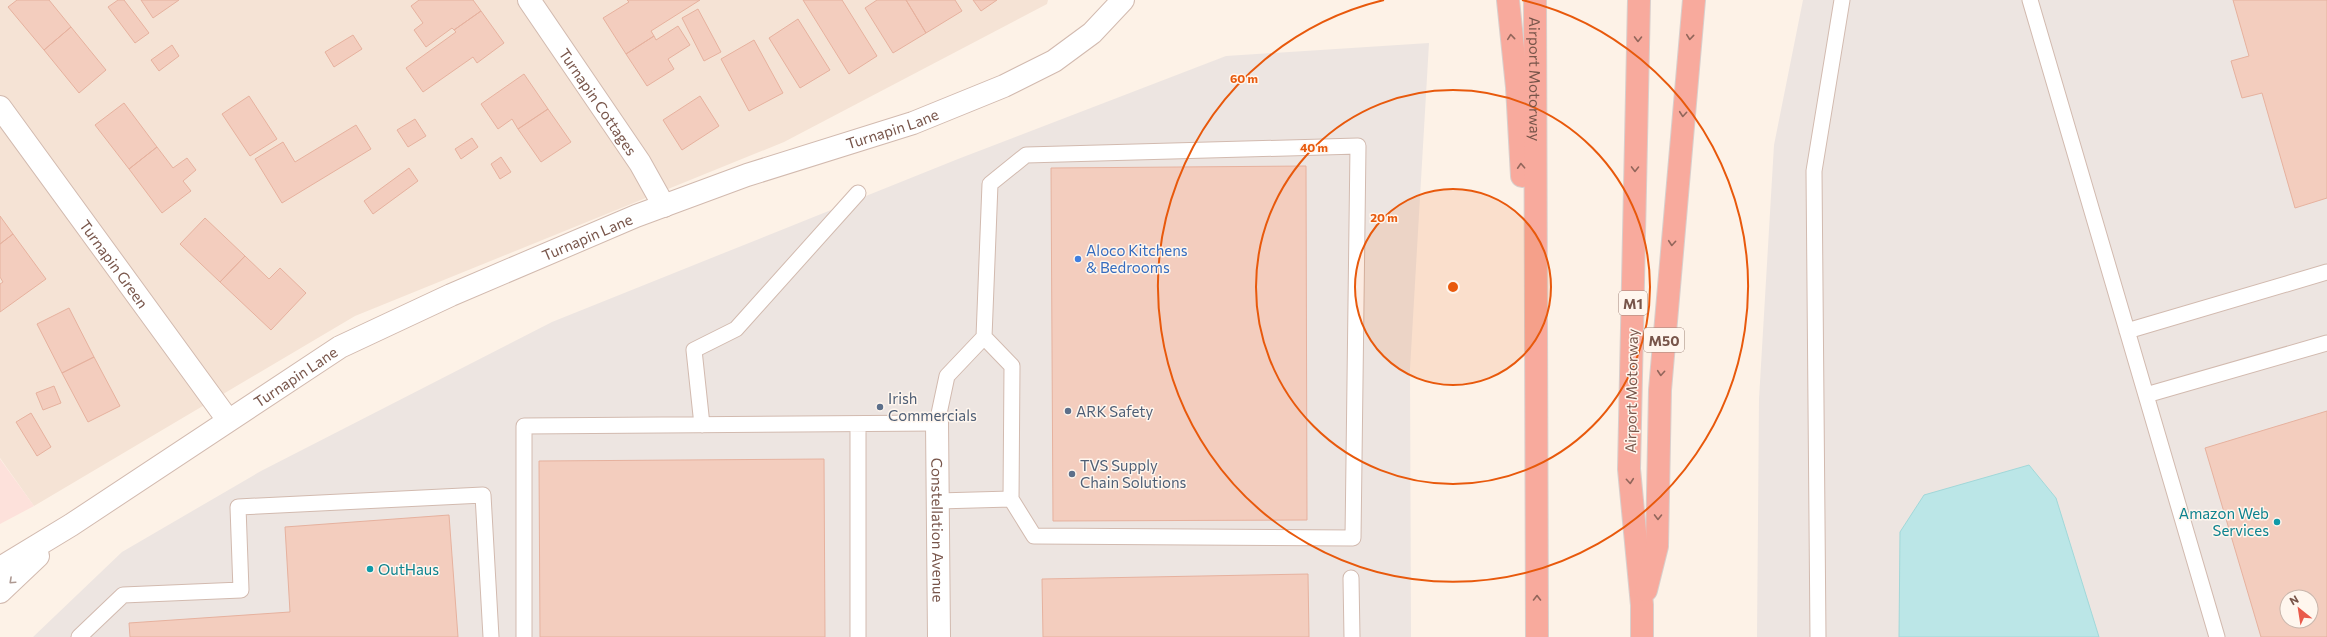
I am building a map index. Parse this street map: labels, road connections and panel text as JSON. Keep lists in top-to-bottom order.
{
  "streets": {
    "highway": ["Airport Motorway", "M1", "M50"],
    "street": [
      "Turnapin Cottages",
      "Turnapin Lane",
      "Turnapin Green",
      "Constellation Avenue"
    ]
  },
  "crossings": [
    ["Airport Motorway", "M50"],
    ["Turnapin Cottages", "Turnapin Lane"],
    ["Turnapin Lane", "Turnapin Green"]
  ],
  "places": [
    "Aloco Kitchens & Bedrooms",
    "Irish Commercials",
    "ARK Safety",
    "TVS Supply Chain Solutions",
    "Amazon Web Services",
    "OutHaus"
  ],
  "north": "top left",
  "rings": ["60 m", "40 m", "20 m"]
}
